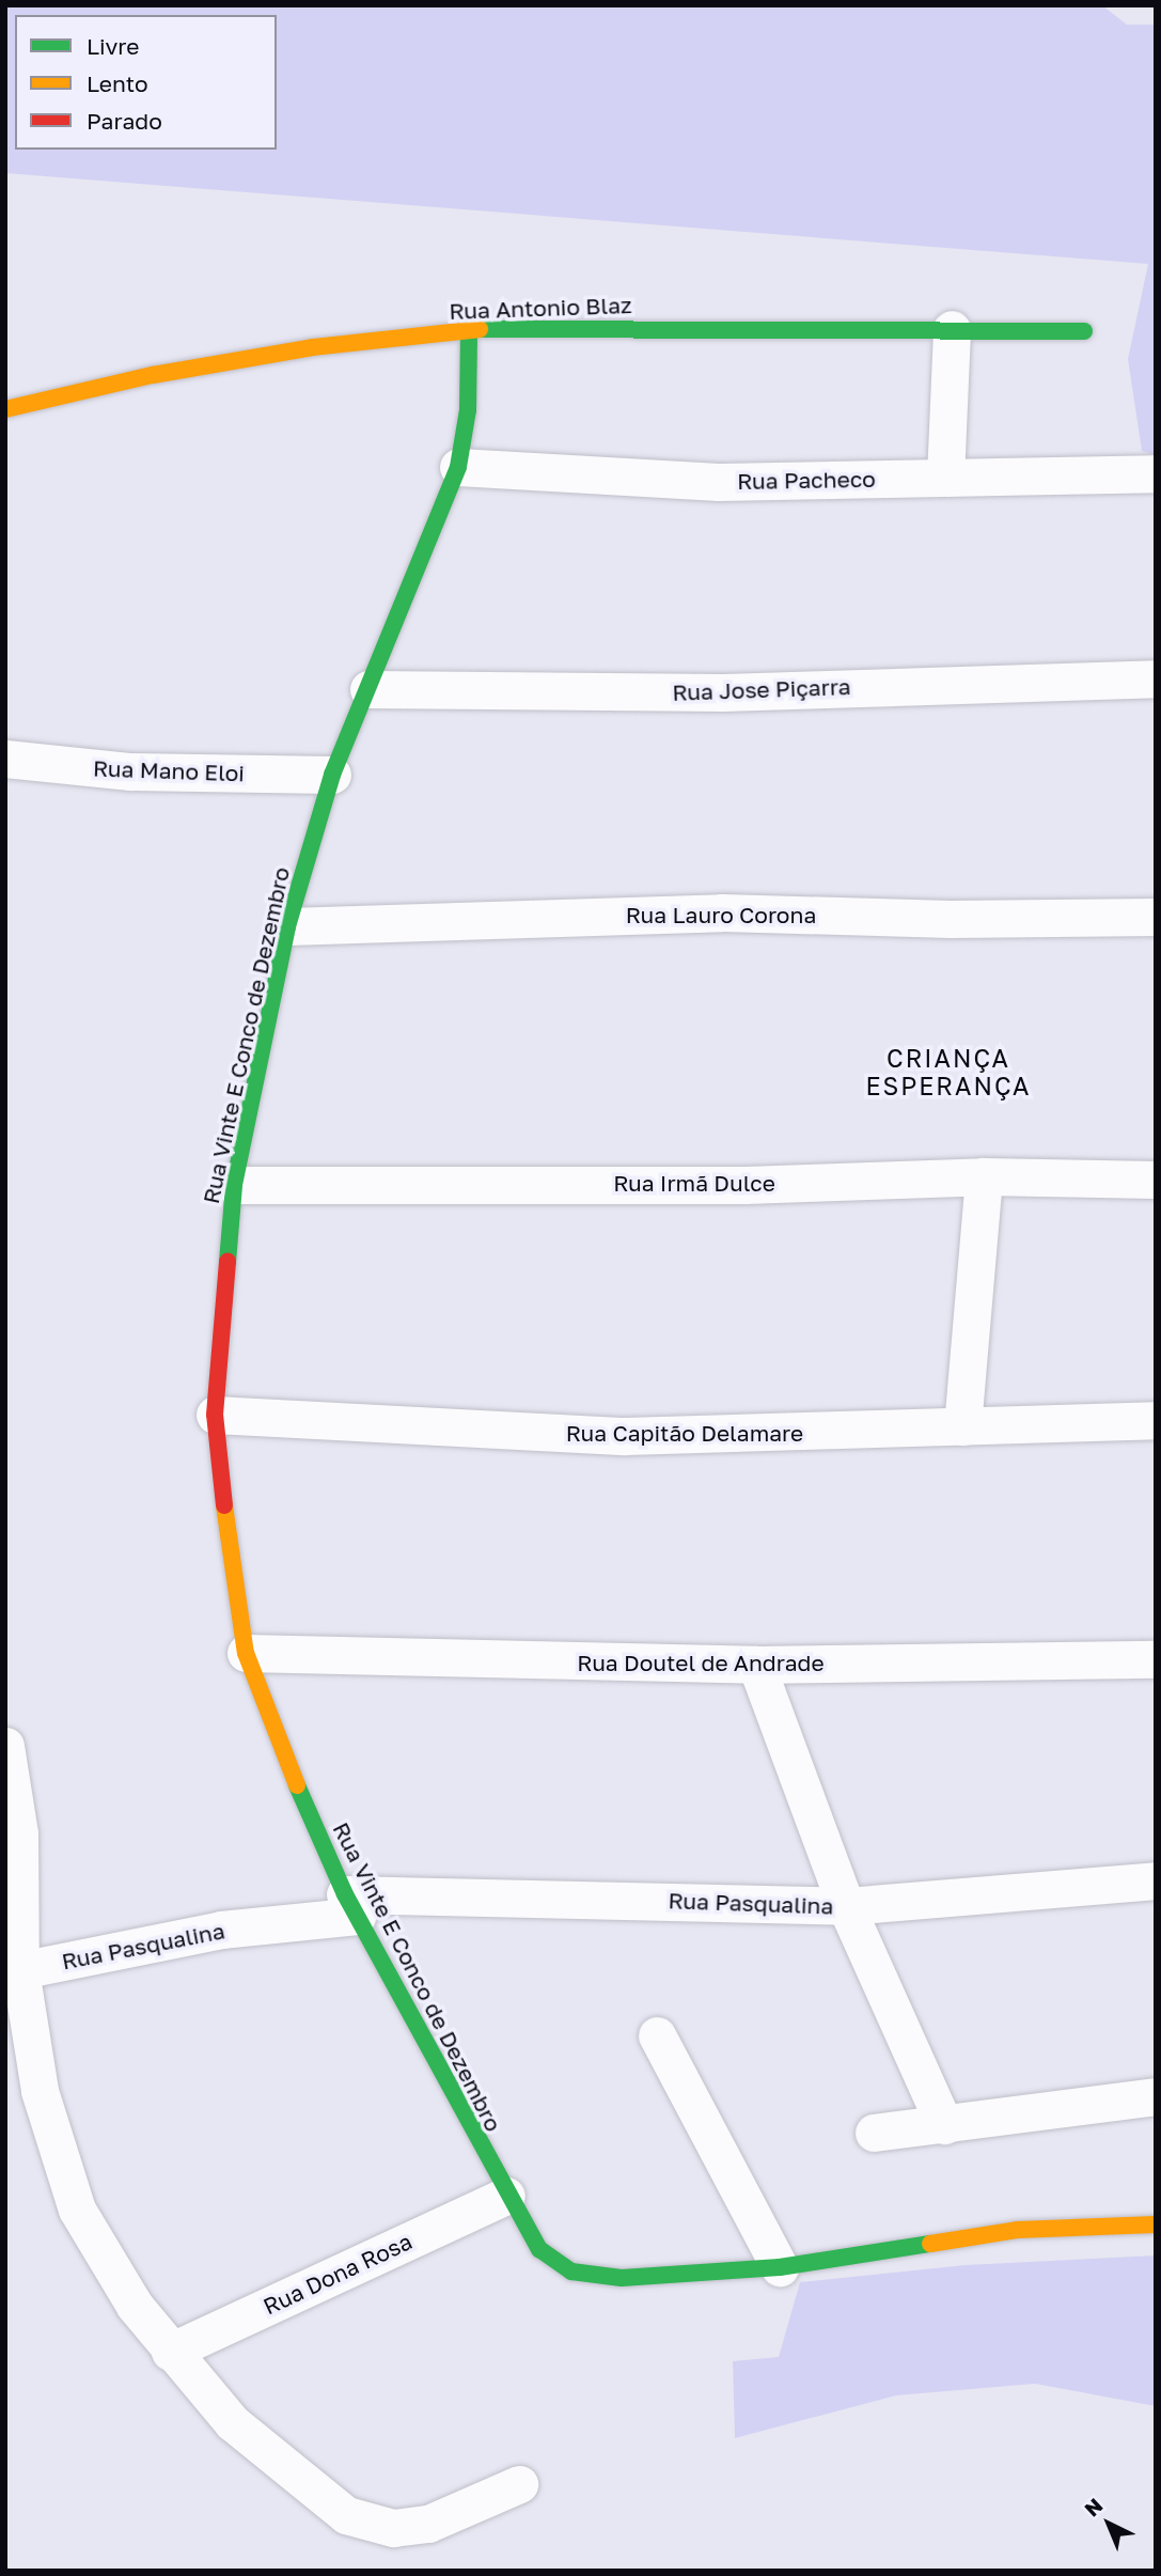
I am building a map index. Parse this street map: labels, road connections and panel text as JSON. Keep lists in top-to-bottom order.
{
  "streets": {
    "street": [
      "Rua Antonio Blaz",
      "Rua Pacheco",
      "Rua Jose Piçarra",
      "Rua Mano Eloi",
      "Rua Lauro Corona",
      "Rua Vinte E Conco de Dezembro",
      "Rua Irmã Dulce",
      "Rua Capitão Delamare",
      "Rua Doutel de Andrade",
      "Rua Pasqualina",
      "Rua Dona Rosa"
    ]
  },
  "crossings": [
    ["Rua Antonio Blaz", "Rua Vinte E Conco de Dezembro"],
    ["Rua Pacheco", "Rua Vinte E Conco de Dezembro"],
    ["Rua Jose Piçarra", "Rua Vinte E Conco de Dezembro"],
    ["Rua Mano Eloi", "Rua Vinte E Conco de Dezembro"],
    ["Rua Lauro Corona", "Rua Vinte E Conco de Dezembro"],
    ["Rua Vinte E Conco de Dezembro", "Rua Irmã Dulce"],
    ["Rua Vinte E Conco de Dezembro", "Rua Capitão Delamare"],
    ["Rua Vinte E Conco de Dezembro", "Rua Doutel de Andrade"],
    ["Rua Vinte E Conco de Dezembro", "Rua Pasqualina"],
    ["Rua Vinte E Conco de Dezembro", "Rua Dona Rosa"]
  ],
  "districts": ["CRIANÇA ESPERANÇA"],
  "legend": ["Livre", "Lento", "Parado"],
  "north": "top left"
}
